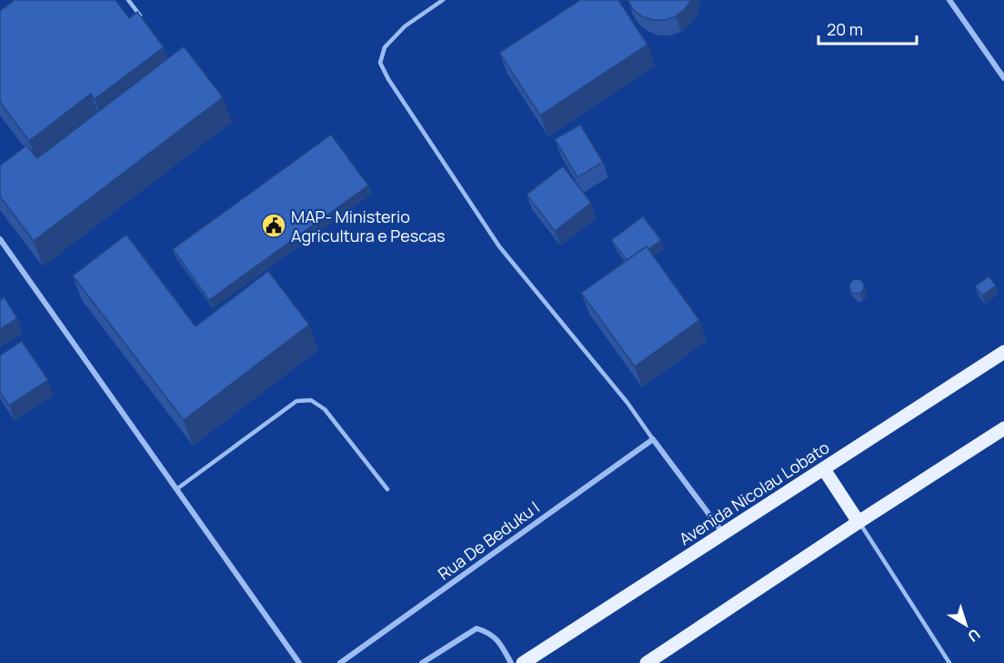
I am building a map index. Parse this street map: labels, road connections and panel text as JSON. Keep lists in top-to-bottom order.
{
  "streets": {
    "main road": ["Avenida Nicolau Lobato"],
    "street": ["Rua De Beduku I"]
  },
  "places": {
    "public building": ["MAP- Ministerio Agricultura e Pescas"]
  },
  "scale_bar": "20 m",
  "north": "bottom right"
}
